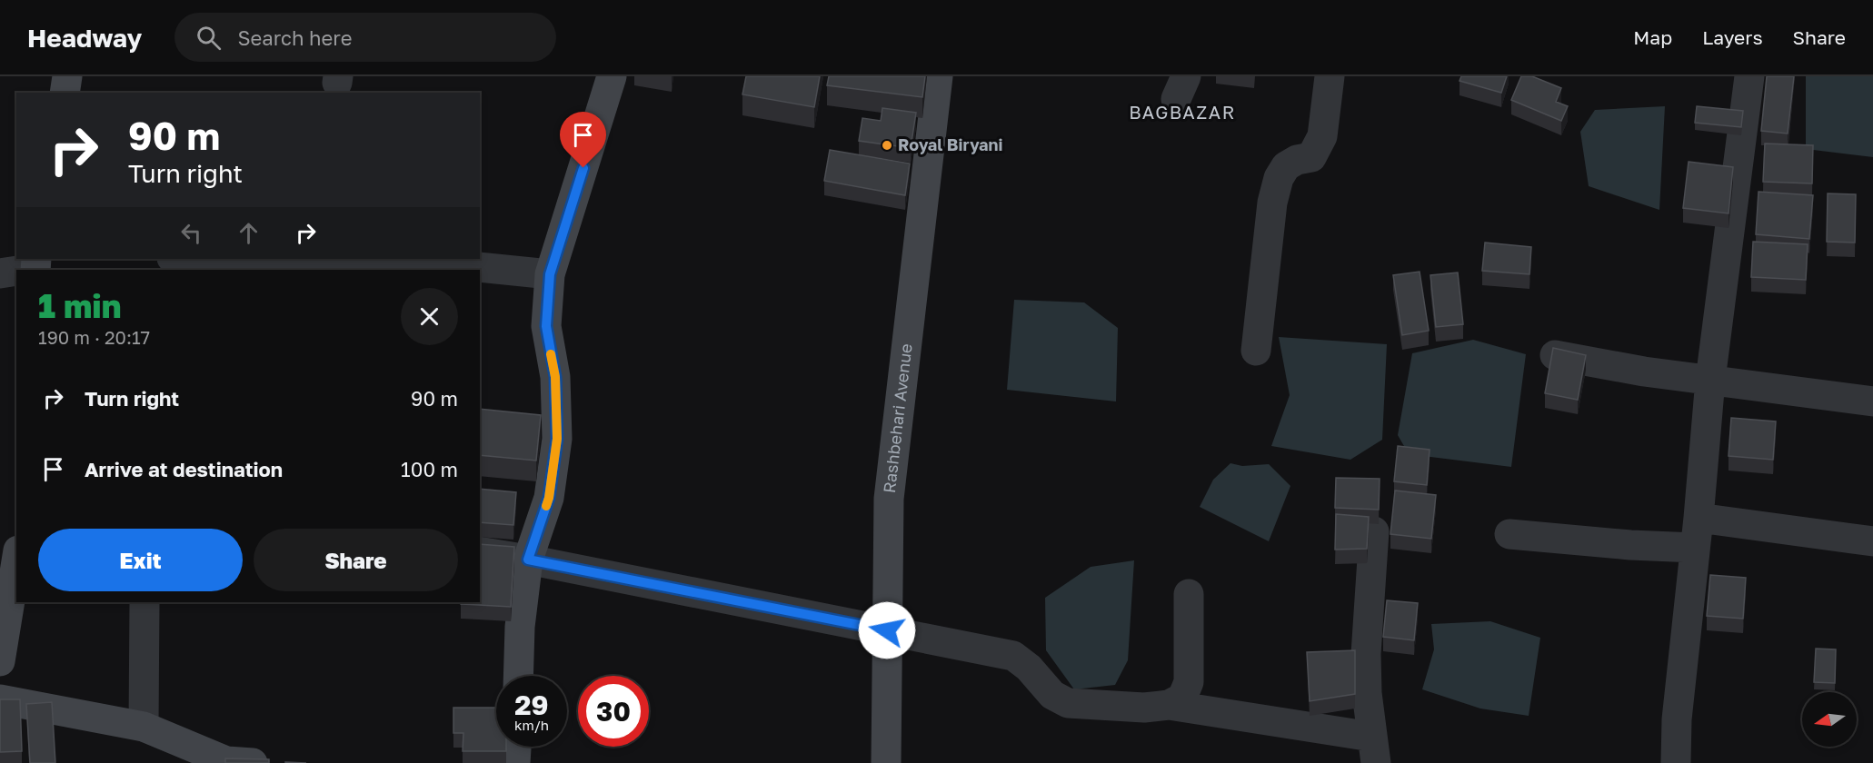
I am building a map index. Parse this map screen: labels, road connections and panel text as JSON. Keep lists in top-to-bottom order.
{
  "streets": {
    "street": ["Rashbehari Avenue"]
  },
  "districts": ["BAGBAZAR"],
  "places": ["Royal Biryani"],
  "north": "left",
  "page": {
    "header": "Headway",
    "search": "Search here",
    "nav": ["Map", "Layers", "Share"],
    "turn": ["90 m", "Turn right"],
    "heading": ["1 min", "190 m · 20:17"],
    "list": [
      {
        "name": "Turn right",
        "value": "90 m"
      },
      {
        "name": "Arrive at destination",
        "value": "100 m"
      }
    ],
    "buttons": ["Exit", "Share"],
    "speed": "29 km/h",
    "limit": "30"
  }
}
